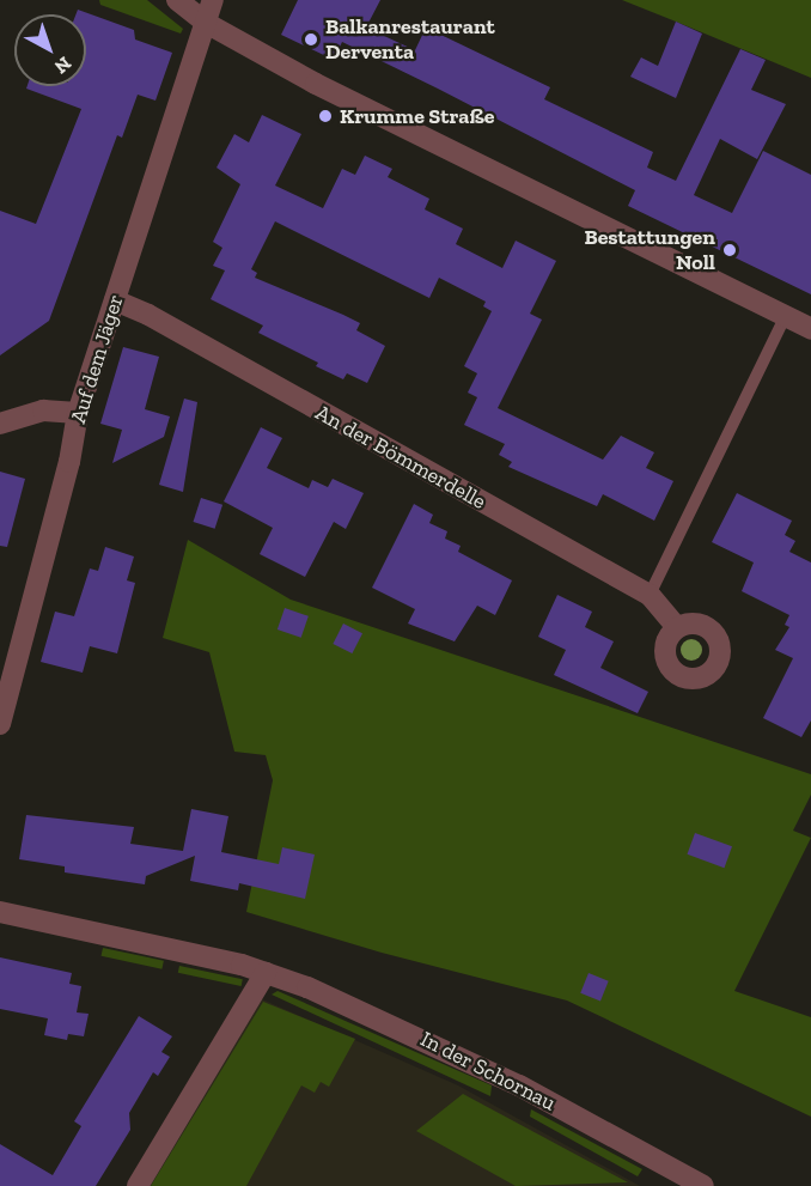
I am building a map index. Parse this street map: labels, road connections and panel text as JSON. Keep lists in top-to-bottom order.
{
  "streets": {
    "street": ["Auf dem Jäger", "An der Bömmerdelle", "In der Schornau"]
  },
  "crossings": [
    ["Auf dem Jäger", "An der Bömmerdelle"]
  ],
  "places": ["Balkanrestaurant Derventa", "Krumme Straße", "Bestattungen Noll"],
  "north": "bottom right"
}
